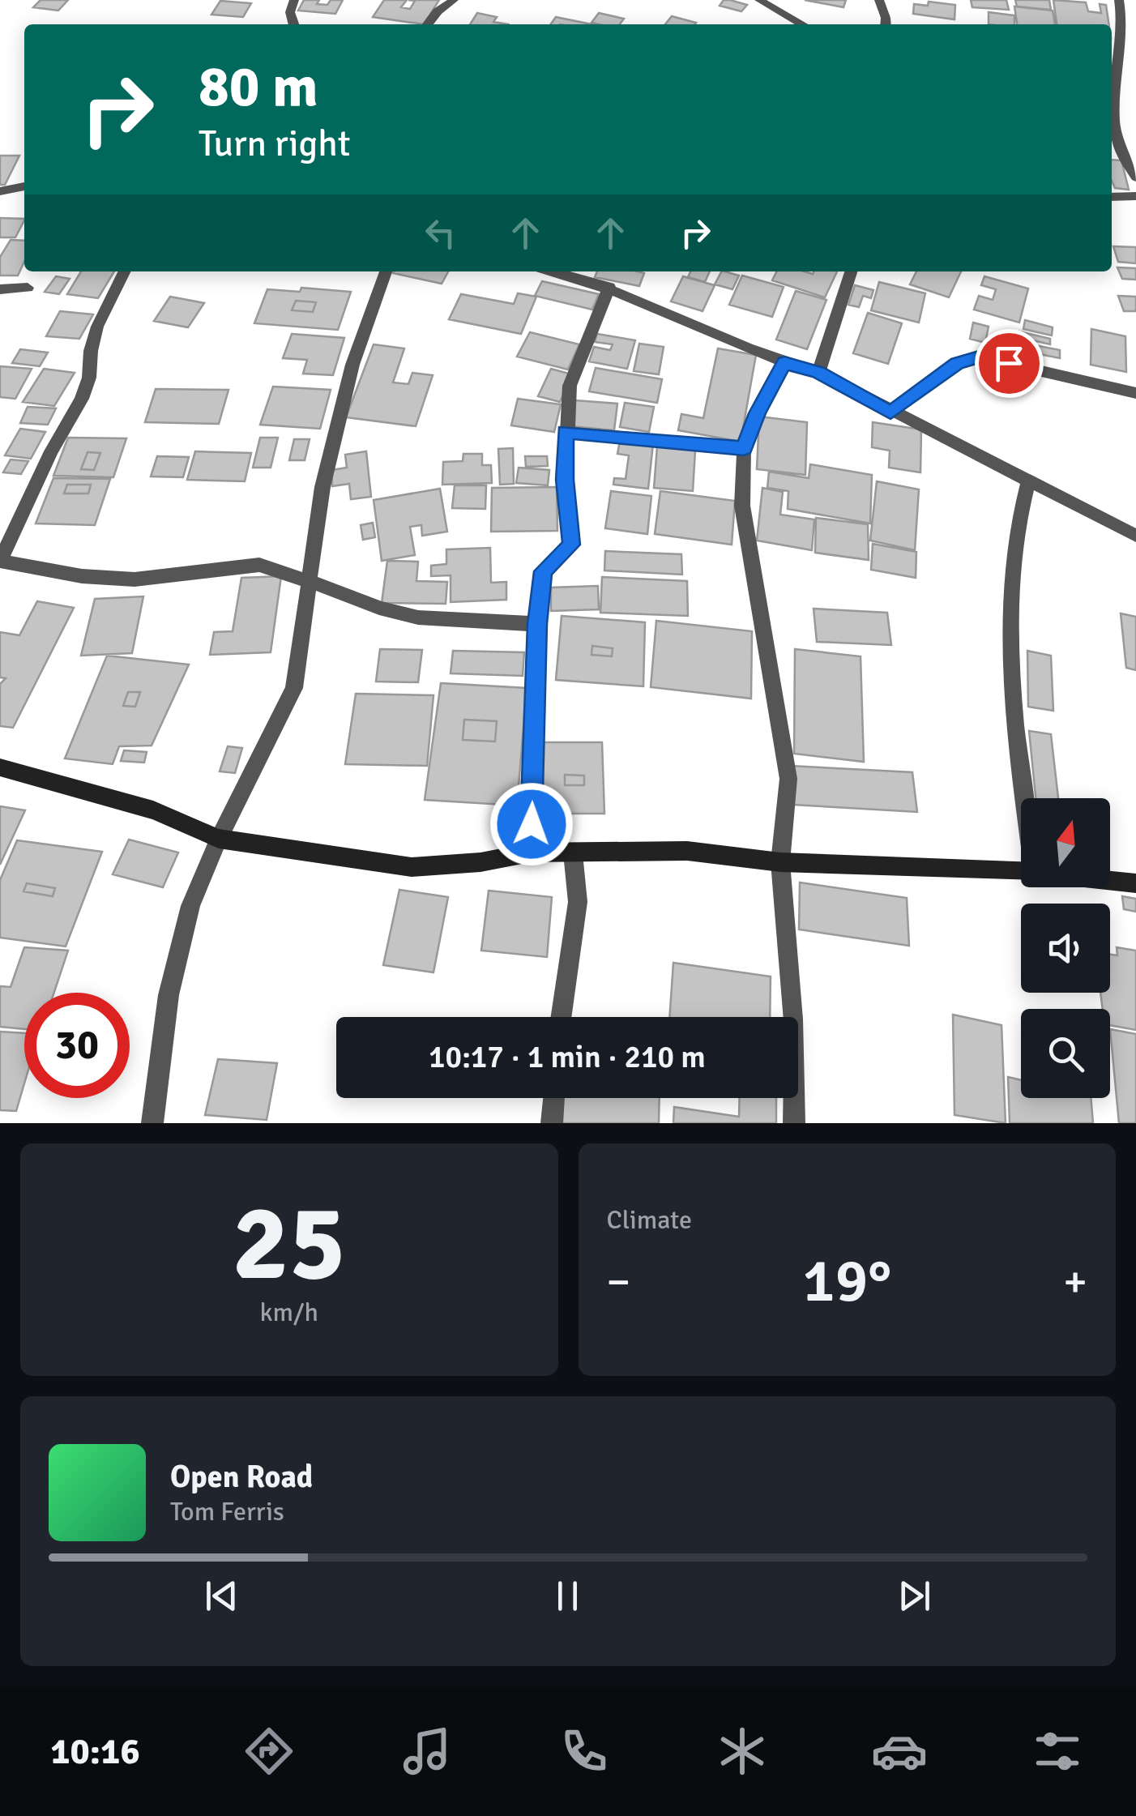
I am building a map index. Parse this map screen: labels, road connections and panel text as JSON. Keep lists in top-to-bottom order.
{
  "north": "top",
  "page": {
    "turn": ["80 m", "Turn right"],
    "limit": "30",
    "trip": "10:17 · 1 min · 210 m",
    "tile": [
      ["25", "km/h"],
      "Climate"
    ],
    "heat": ["−", "19°", "+"],
    "song": ["Open Road", "Tom Ferris"],
    "tabs": "10:16"
  }
}
